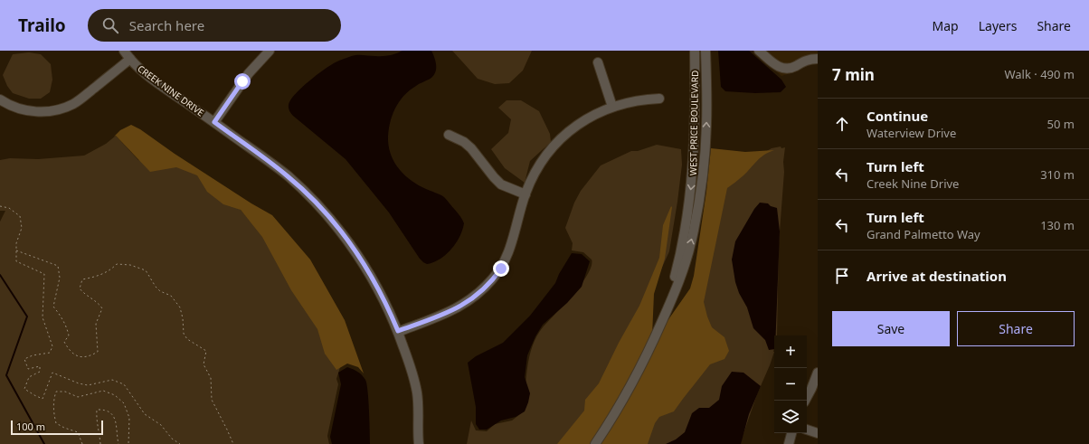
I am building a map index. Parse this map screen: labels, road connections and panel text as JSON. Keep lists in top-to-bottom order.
{
  "streets": {
    "street": ["CREEK NINE DRIVE", "WEST PRICE BOULEVARD"]
  },
  "scale_bar": "100 m",
  "page": {
    "header": "Trailo",
    "search": "Search here",
    "nav": ["Map", "Layers", "Share"],
    "heading": ["7 min", "Walk · 490 m"],
    "list": [
      ["Continue", "Waterview Drive", "50 m"],
      ["Turn left", "Creek Nine Drive", "310 m"],
      ["Turn left", "Grand Palmetto Way", "130 m"],
      "Arrive at destination"
    ],
    "buttons": ["Save", "Share"],
    "map_buttons": ["+", "−"],
    "scale": "100 m"
  }
}
